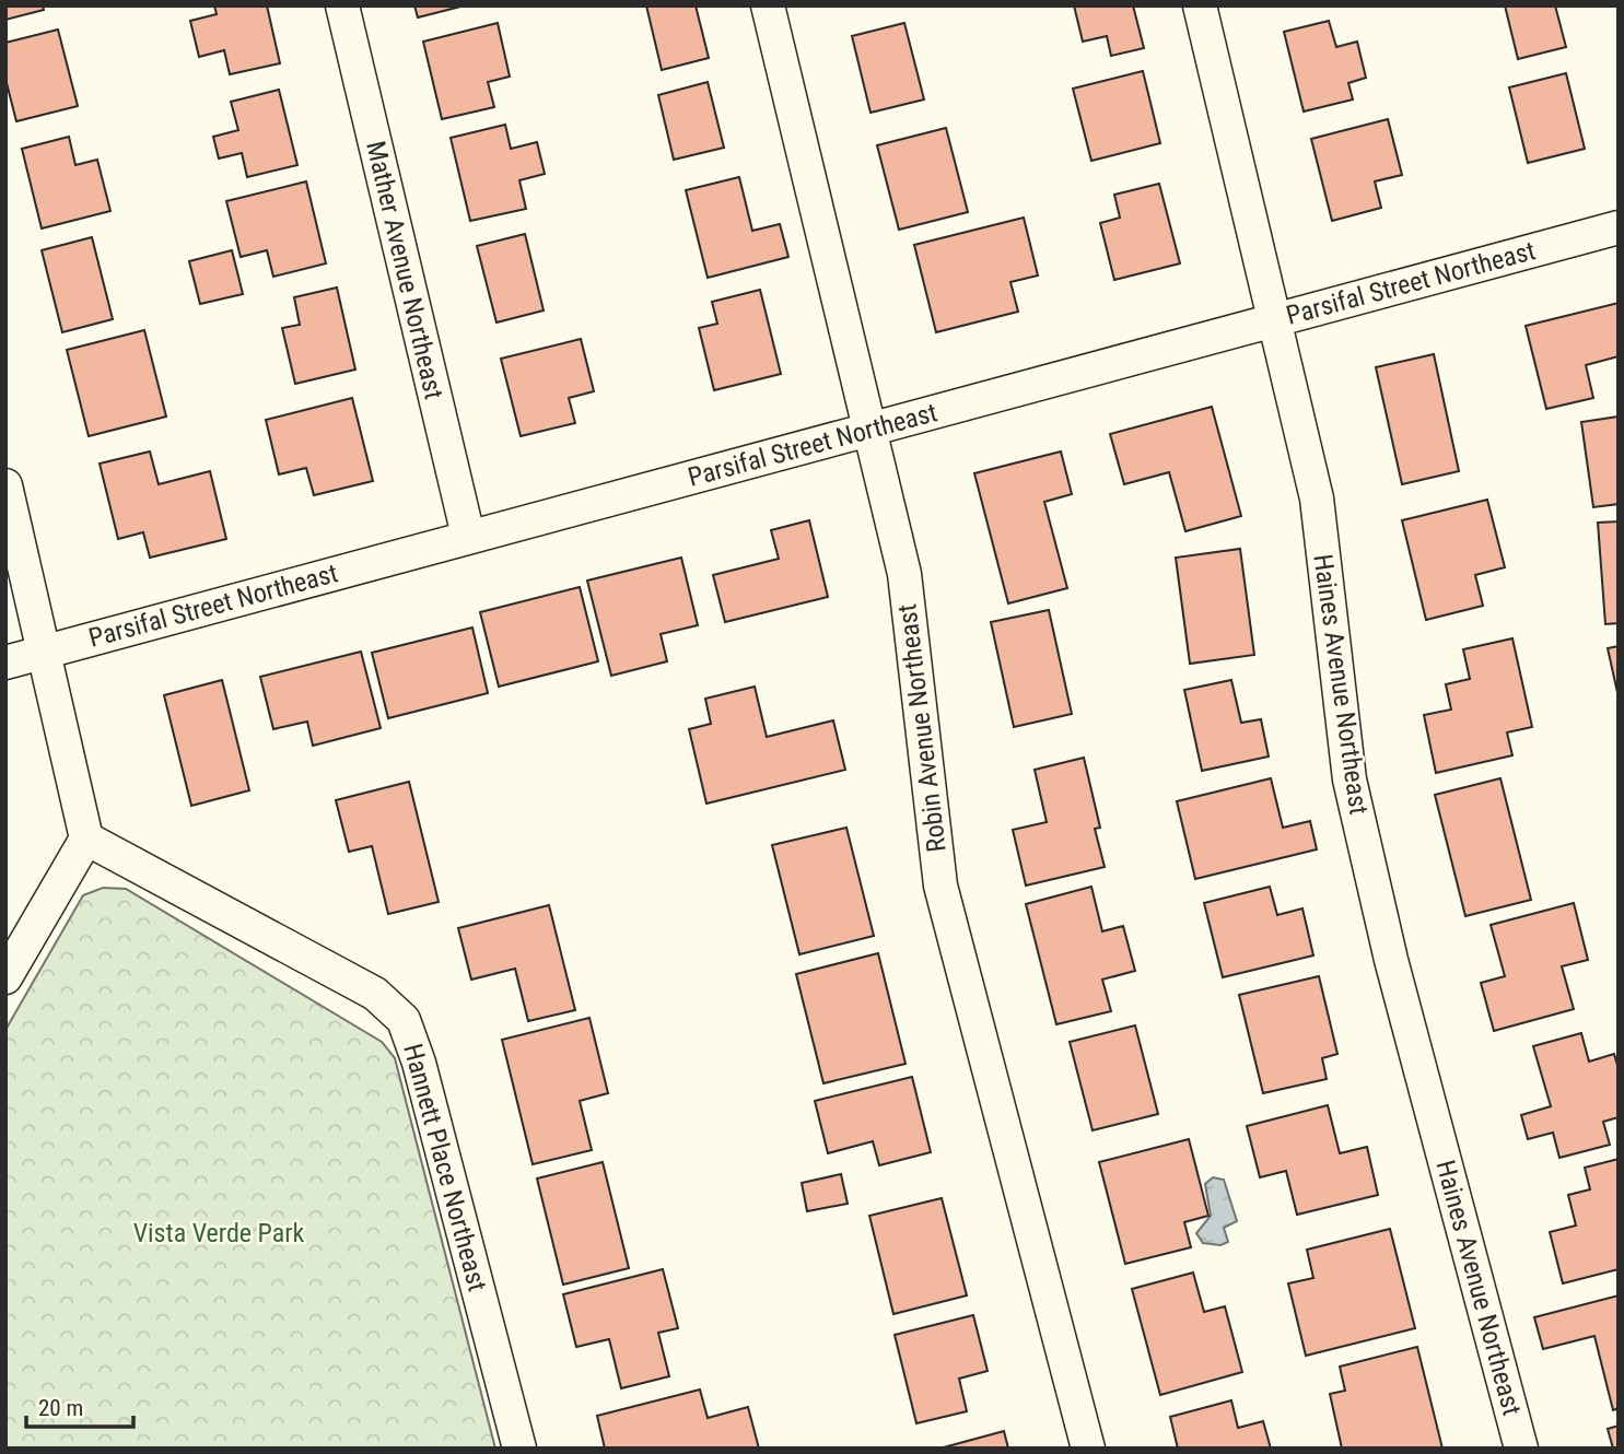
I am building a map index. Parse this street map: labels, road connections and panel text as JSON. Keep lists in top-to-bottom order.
{
  "streets": {
    "street": [
      "Mather Avenue Northeast",
      "Parsifal Street Northeast",
      "Haines Avenue Northeast",
      "Robin Avenue Northeast",
      "Hannett Place Northeast"
    ]
  },
  "crossings": [
    ["Mather Avenue Northeast", "Parsifal Street Northeast"],
    ["Parsifal Street Northeast", "Haines Avenue Northeast"],
    ["Parsifal Street Northeast", "Robin Avenue Northeast"]
  ],
  "parks": ["Vista Verde Park"],
  "scale_bar": "20 m"
}
